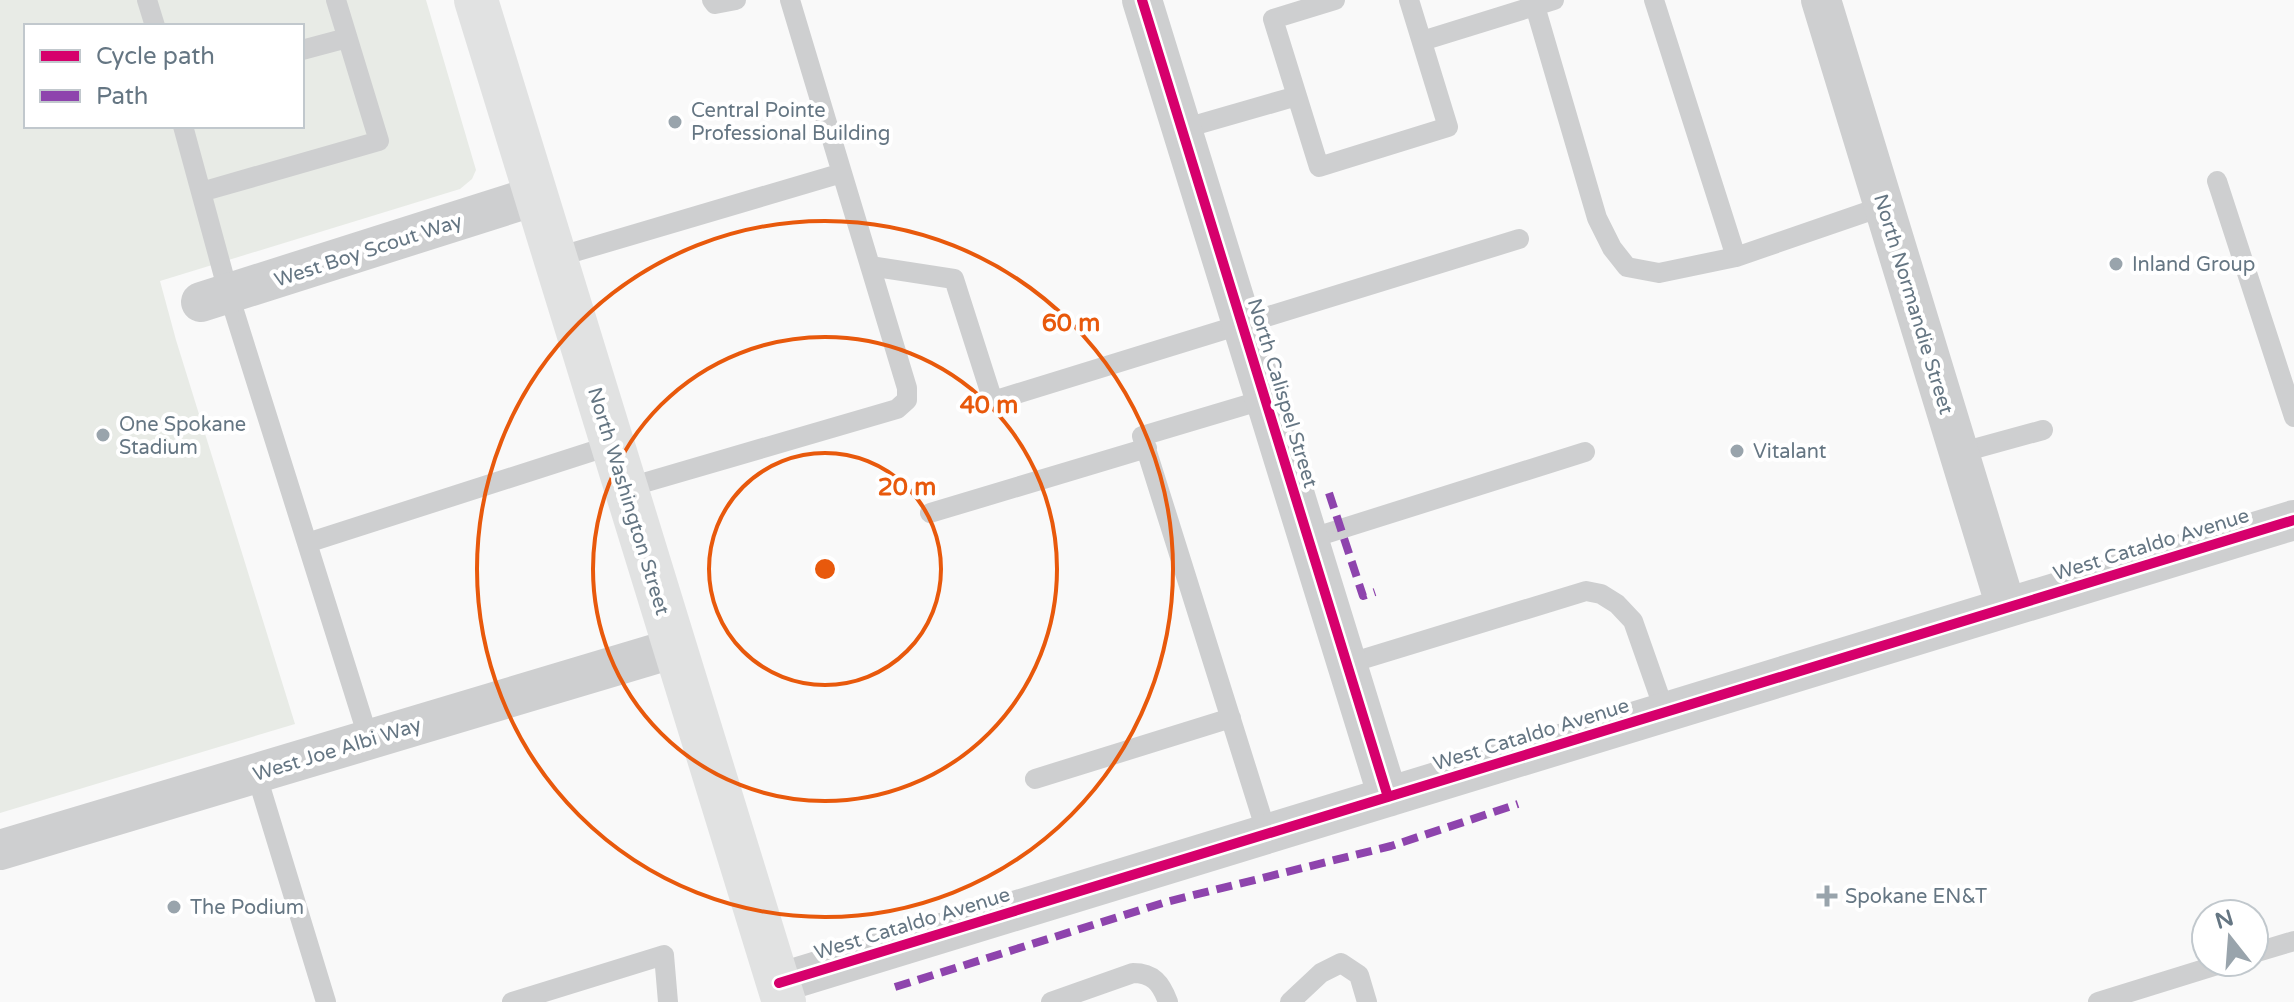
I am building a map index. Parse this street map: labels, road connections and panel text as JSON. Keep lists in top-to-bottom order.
{
  "streets": {
    "main road": ["North Washington Street"],
    "street": [
      "West Boy Scout Way",
      "North Normandie Street",
      "North Calispel Street",
      "West Cataldo Avenue",
      "West Joe Albi Way"
    ]
  },
  "crossings": [
    ["West Boy Scout Way", "North Washington Street"],
    ["North Normandie Street", "West Cataldo Avenue"],
    ["North Calispel Street", "West Cataldo Avenue"],
    ["North Washington Street", "West Cataldo Avenue"],
    ["North Washington Street", "West Joe Albi Way"]
  ],
  "places": {
    "other": [
      "Central Pointe Professional Building",
      "Inland Group",
      "One Spokane Stadium",
      "Vitalant",
      "The Podium"
    ],
    "health": ["Spokane EN&T"]
  },
  "legend": ["Cycle path", "Path"],
  "north": "top",
  "rings": ["60 m", "40 m", "20 m"]
}
